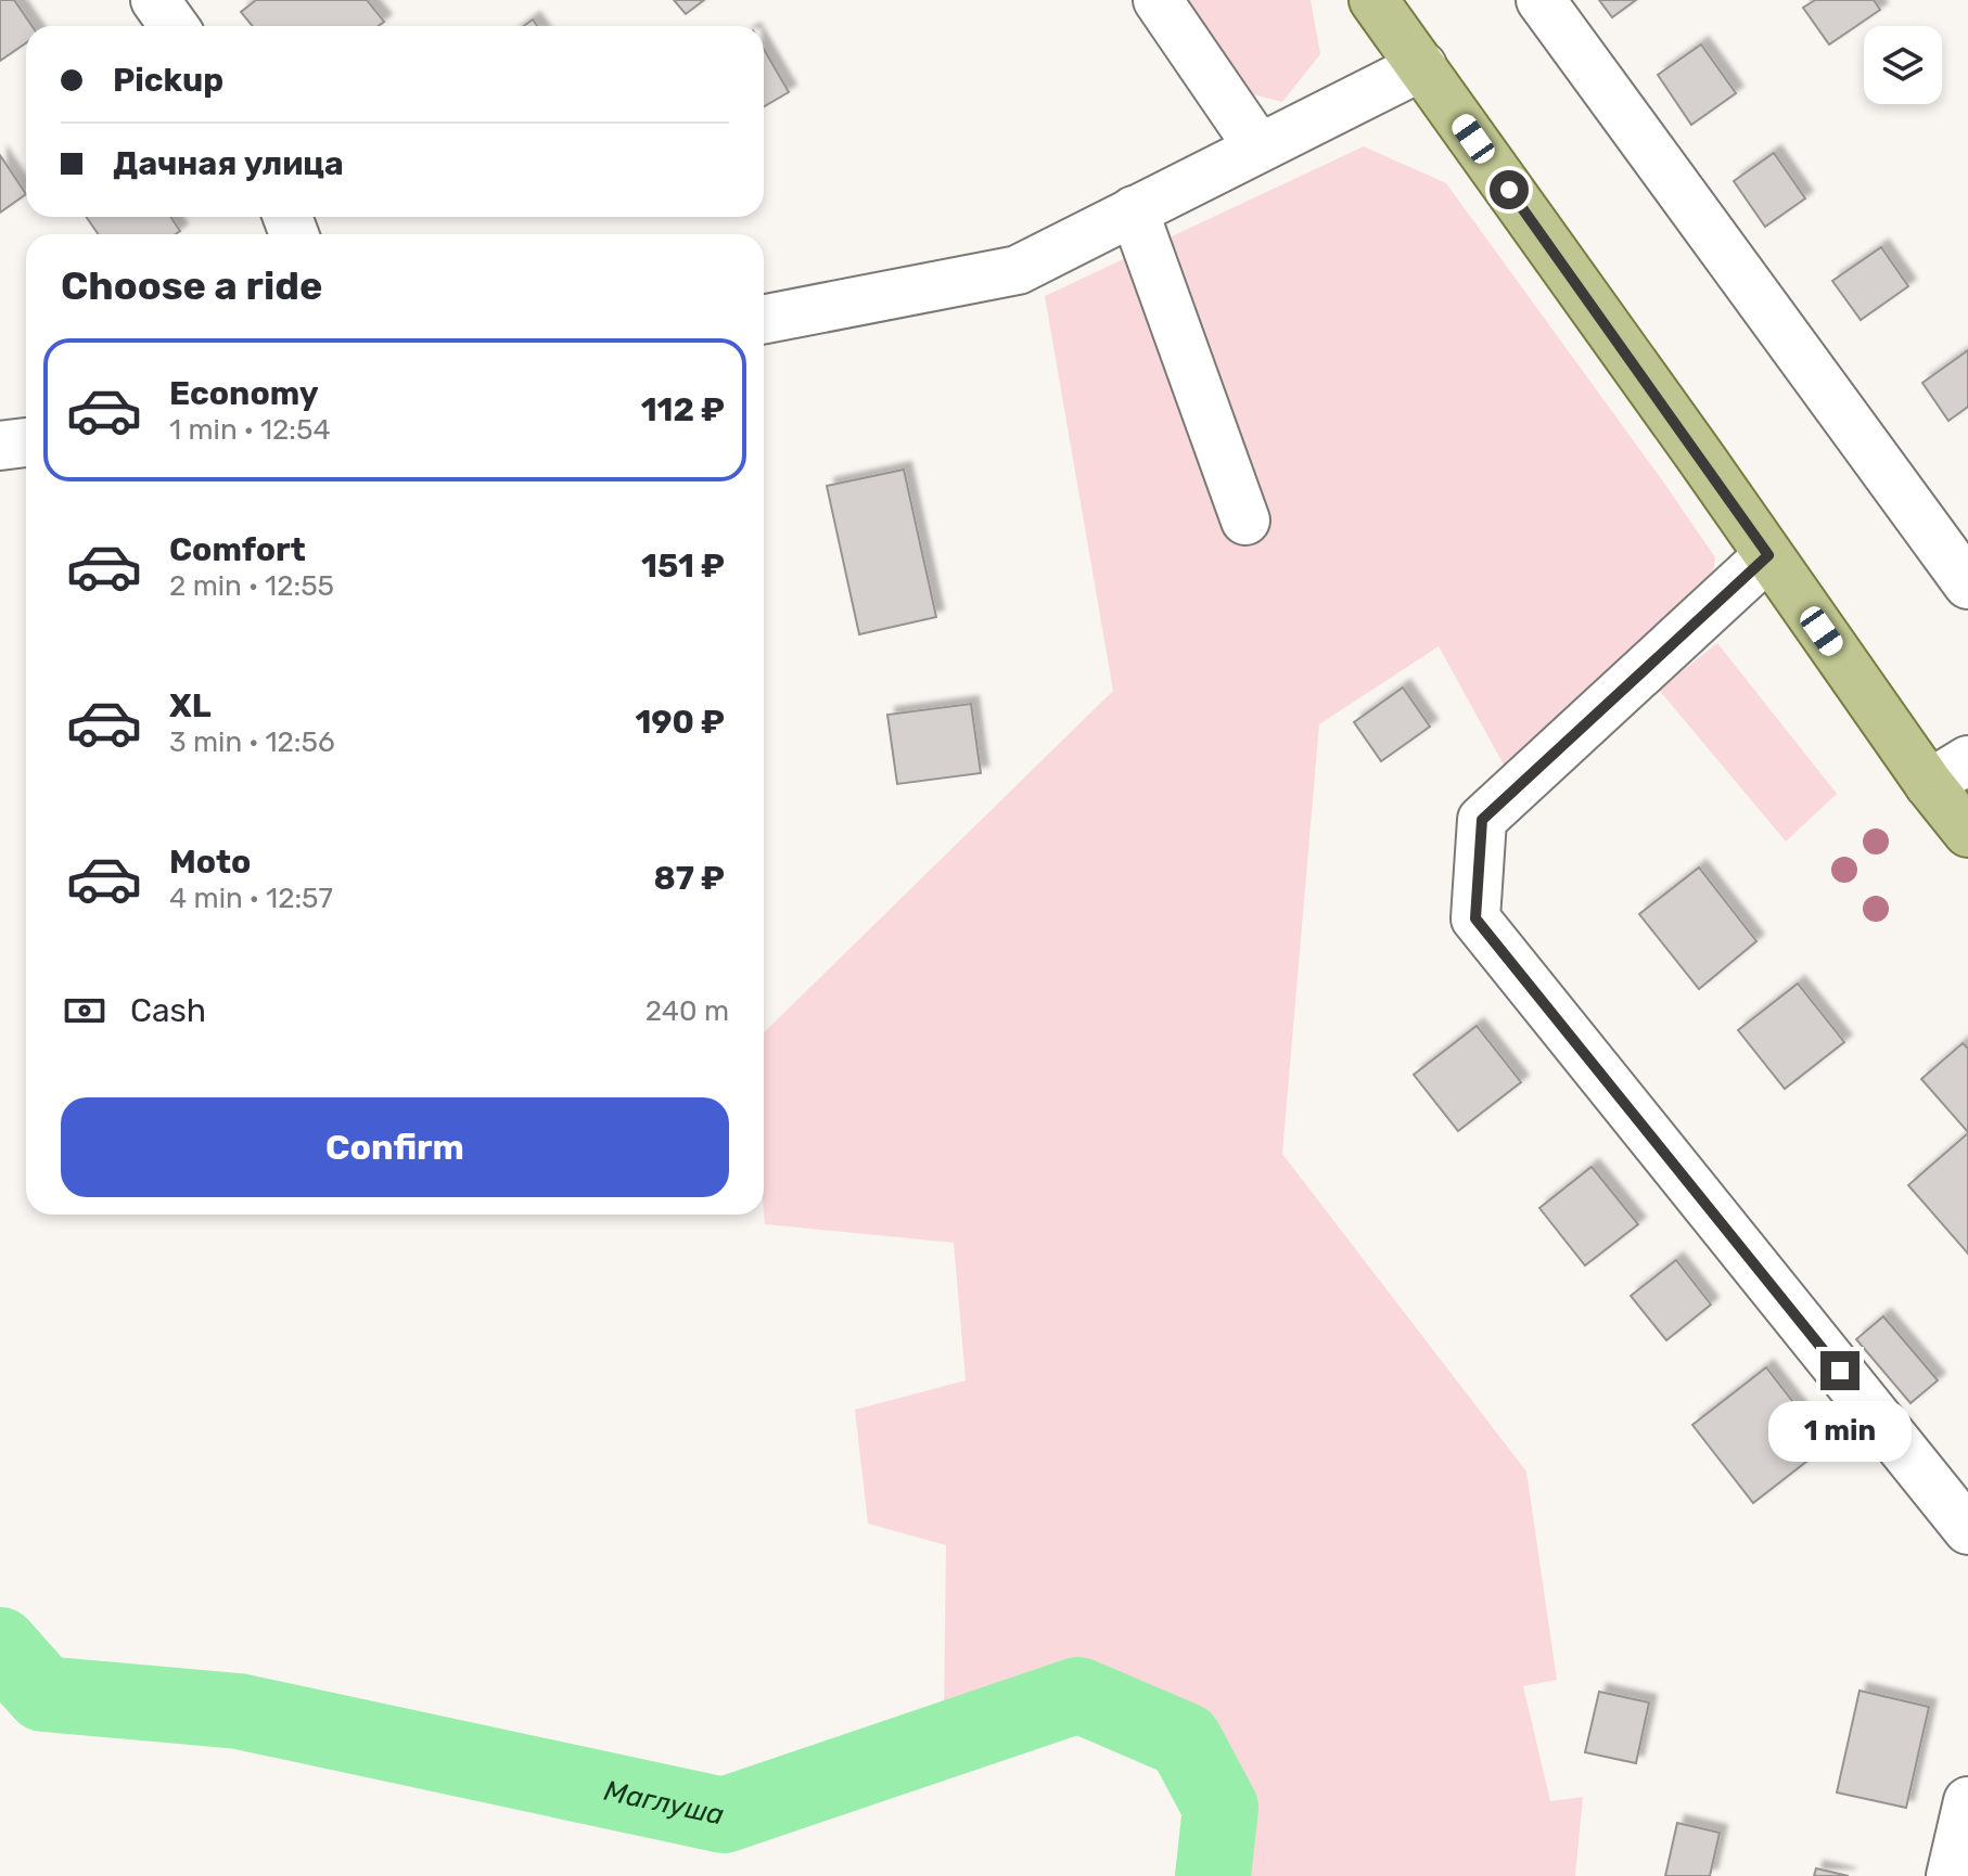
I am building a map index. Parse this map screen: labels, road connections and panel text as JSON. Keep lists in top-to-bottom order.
{
  "water": ["Маглуша"],
  "page": {
    "banner": ["Pickup", "Дачная улица"],
    "heading": "Choose a ride",
    "list": [
      {
        "name": "Economy",
        "note": "1 min · 12:54",
        "value": "112 ₽"
      },
      {
        "name": "Comfort",
        "note": "2 min · 12:55",
        "value": "151 ₽"
      },
      {
        "name": "XL",
        "note": "3 min · 12:56",
        "value": "190 ₽"
      },
      {
        "name": "Moto",
        "note": "4 min · 12:57",
        "value": "87 ₽"
      }
    ],
    "pay": ["Cash", "240 m"],
    "buttons": "Confirm",
    "bubble": "1 min"
  }
}
